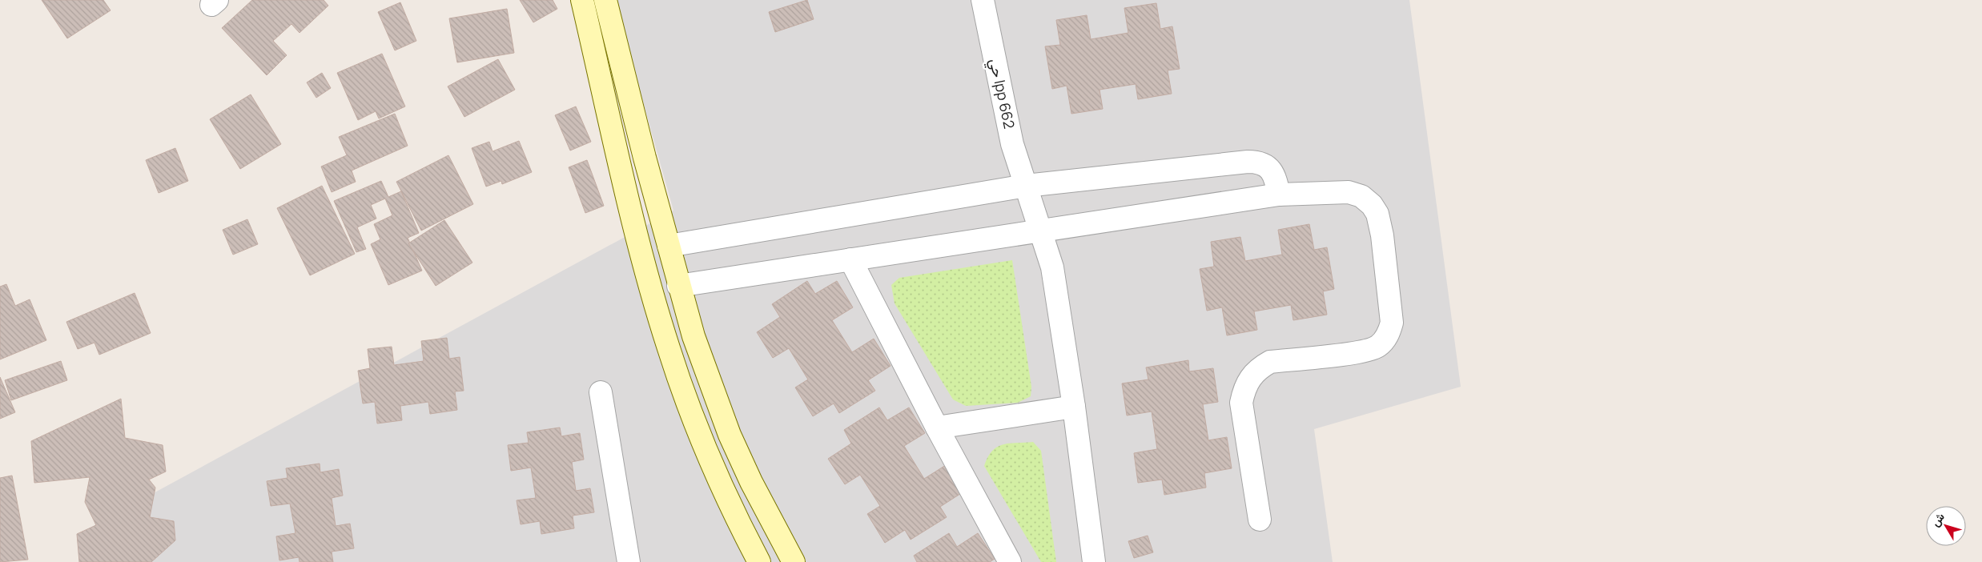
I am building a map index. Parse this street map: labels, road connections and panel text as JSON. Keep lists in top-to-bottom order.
{
  "streets": {
    "street": ["حي lpp 662"]
  },
  "north": "top left"
}
